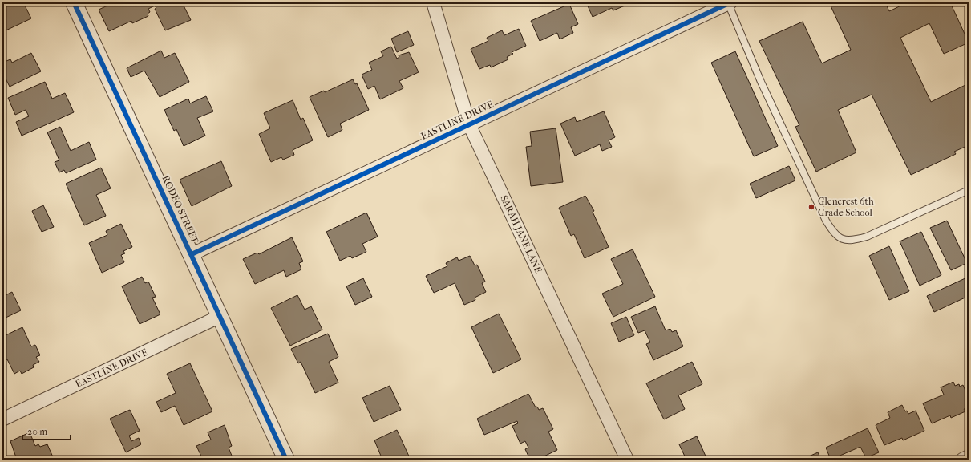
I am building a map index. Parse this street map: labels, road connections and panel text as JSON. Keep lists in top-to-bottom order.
{
  "streets": {
    "street": ["EASTLINE DRIVE", "RODEO STREET", "SARAH JANE LANE"]
  },
  "crossings": [
    ["EASTLINE DRIVE", "RODEO STREET"],
    ["EASTLINE DRIVE", "SARAH JANE LANE"]
  ],
  "places": ["Glencrest 6th Grade School"],
  "scale_bar": "20 m"
}
